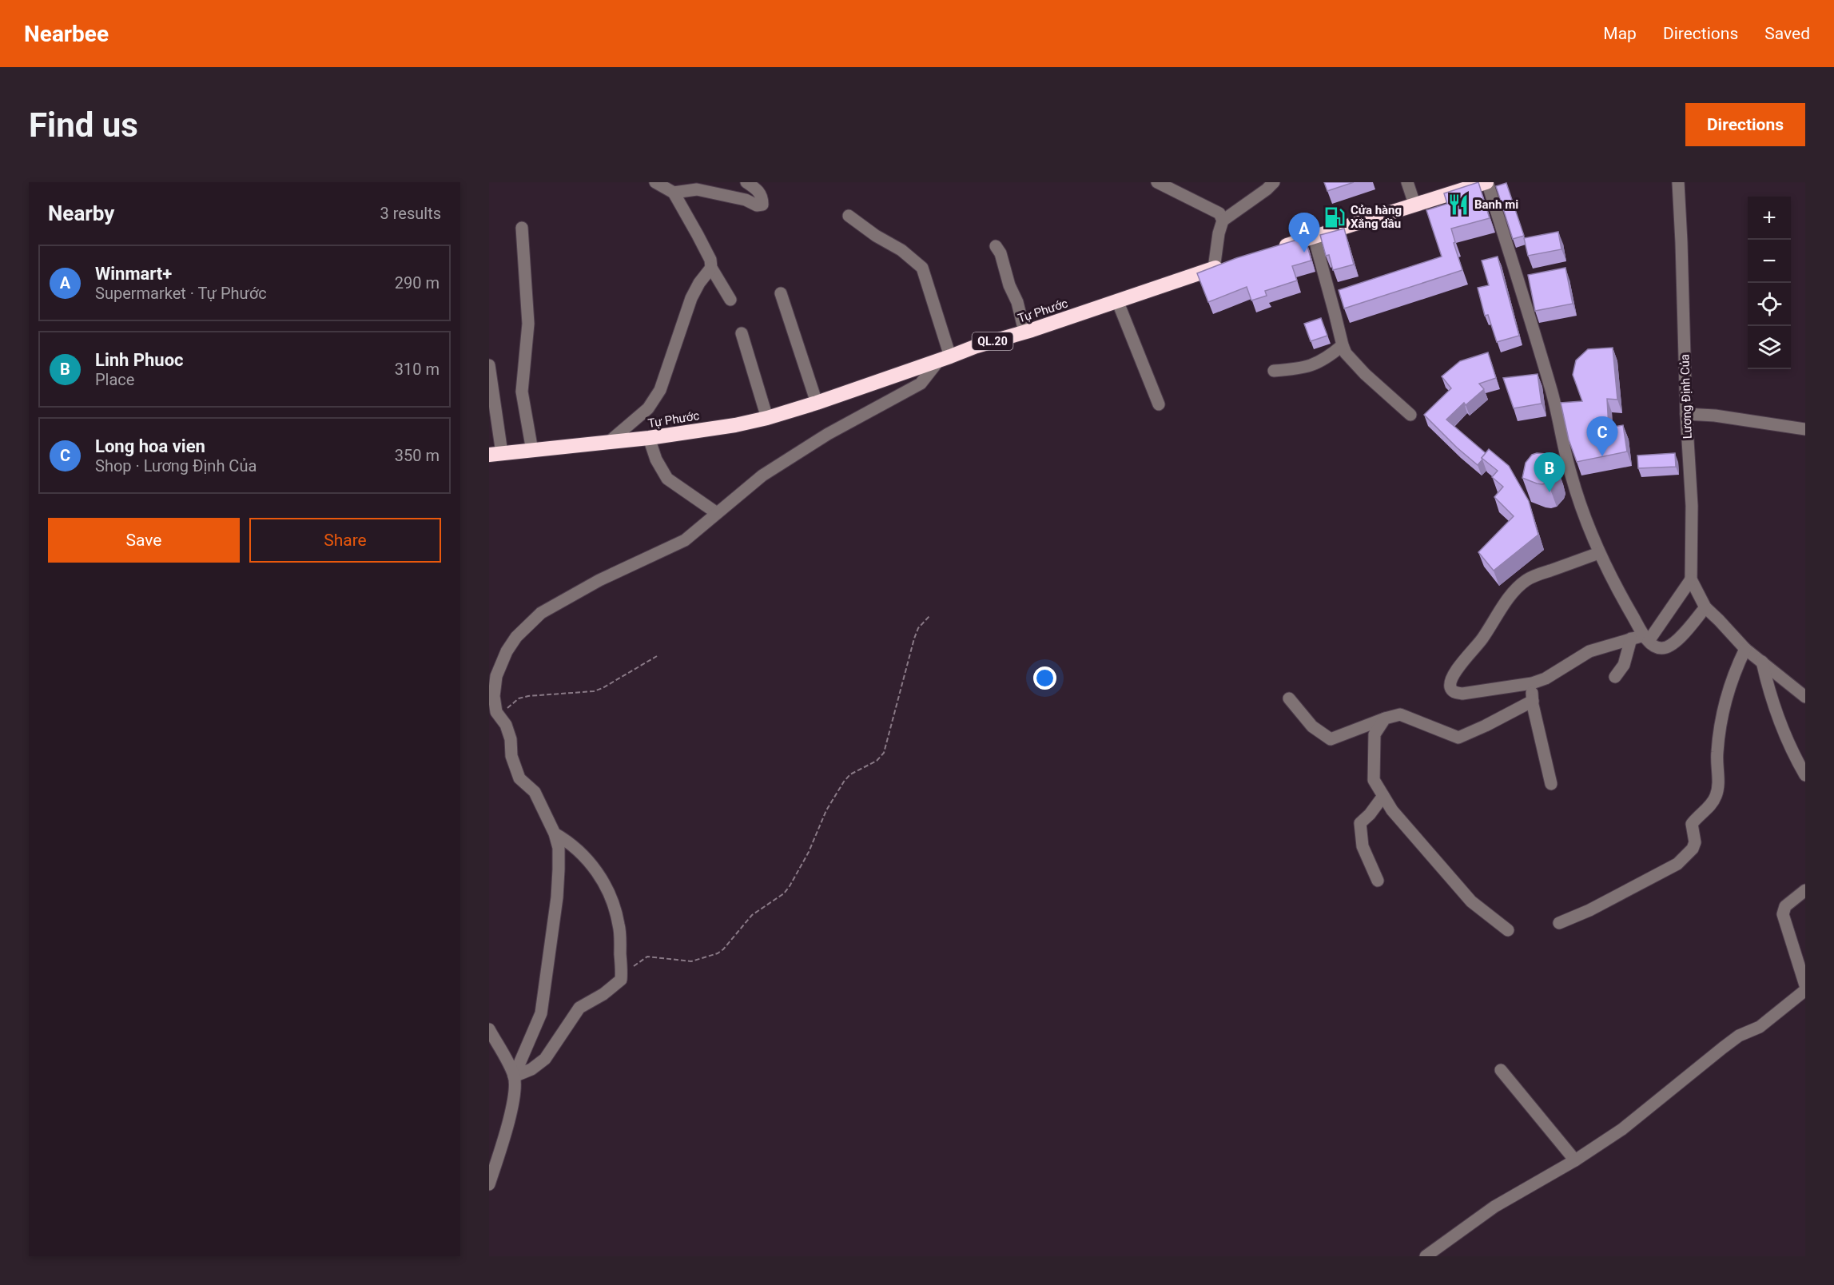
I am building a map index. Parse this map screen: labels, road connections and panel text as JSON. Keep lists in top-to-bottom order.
{
  "streets": {
    "highway": ["Tự Phước", "QL.20"],
    "street": ["Lương Định Của"]
  },
  "places": {
    "restaurant": ["Banh mi"],
    "fuel station": ["Cửa hàng Xăng dầu"]
  },
  "page": {
    "header": "Nearbee",
    "nav": ["Map", "Directions", "Saved"],
    "buttons": [
      "Directions",
      ["Save", "Share"]
    ],
    "title": "Find us",
    "heading": ["Nearby", "3 results"],
    "map_buttons": ["+", "−"],
    "pins": ["A", "C", "B"],
    "list": [
      {
        "mark": "A",
        "name": "Winmart+",
        "note": "Supermarket · Tự Phước",
        "value": "290 m"
      },
      {
        "mark": "B",
        "name": "Linh Phuoc",
        "note": "Place",
        "value": "310 m"
      },
      {
        "mark": "C",
        "name": "Long hoa vien",
        "note": "Shop · Lương Định Của",
        "value": "350 m"
      }
    ]
  }
}
